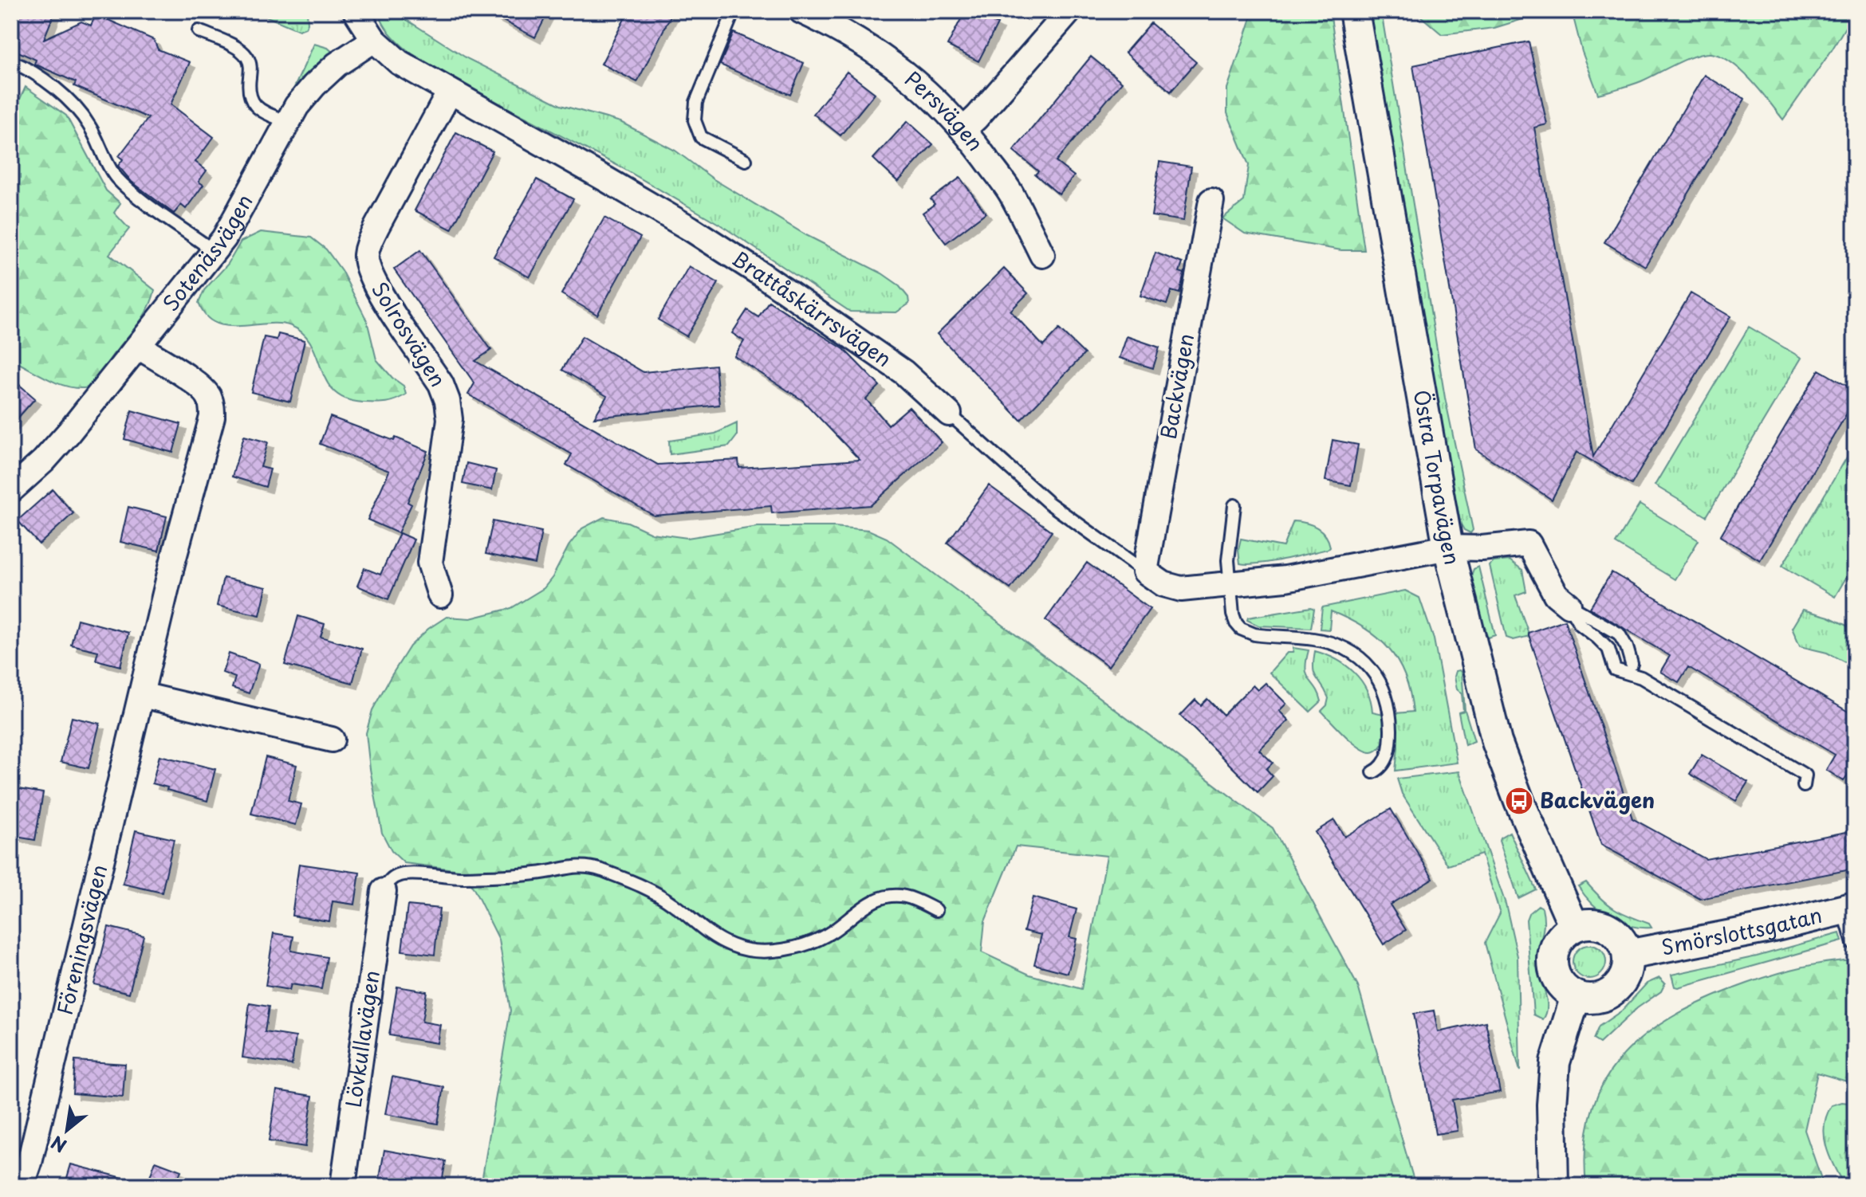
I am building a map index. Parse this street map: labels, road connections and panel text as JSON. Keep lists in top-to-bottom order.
{
  "streets": {
    "street": [
      "Persvägen",
      "Sotenäsvägen",
      "Brattåskärrsvägen",
      "Solrosvägen",
      "Backvägen",
      "Östra Torpavägen",
      "Smörslottsgatan",
      "Föreningsvägen",
      "Lövkullavägen"
    ]
  },
  "crossings": [
    ["Sotenäsvägen", "Brattåskärrsvägen"],
    ["Sotenäsvägen", "Föreningsvägen"],
    ["Brattåskärrsvägen", "Solrosvägen"],
    ["Brattåskärrsvägen", "Backvägen"],
    ["Brattåskärrsvägen", "Östra Torpavägen"],
    ["Östra Torpavägen", "Smörslottsgatan"]
  ],
  "places": {
    "bus stop": ["Backvägen"]
  },
  "north": "bottom left"
}
